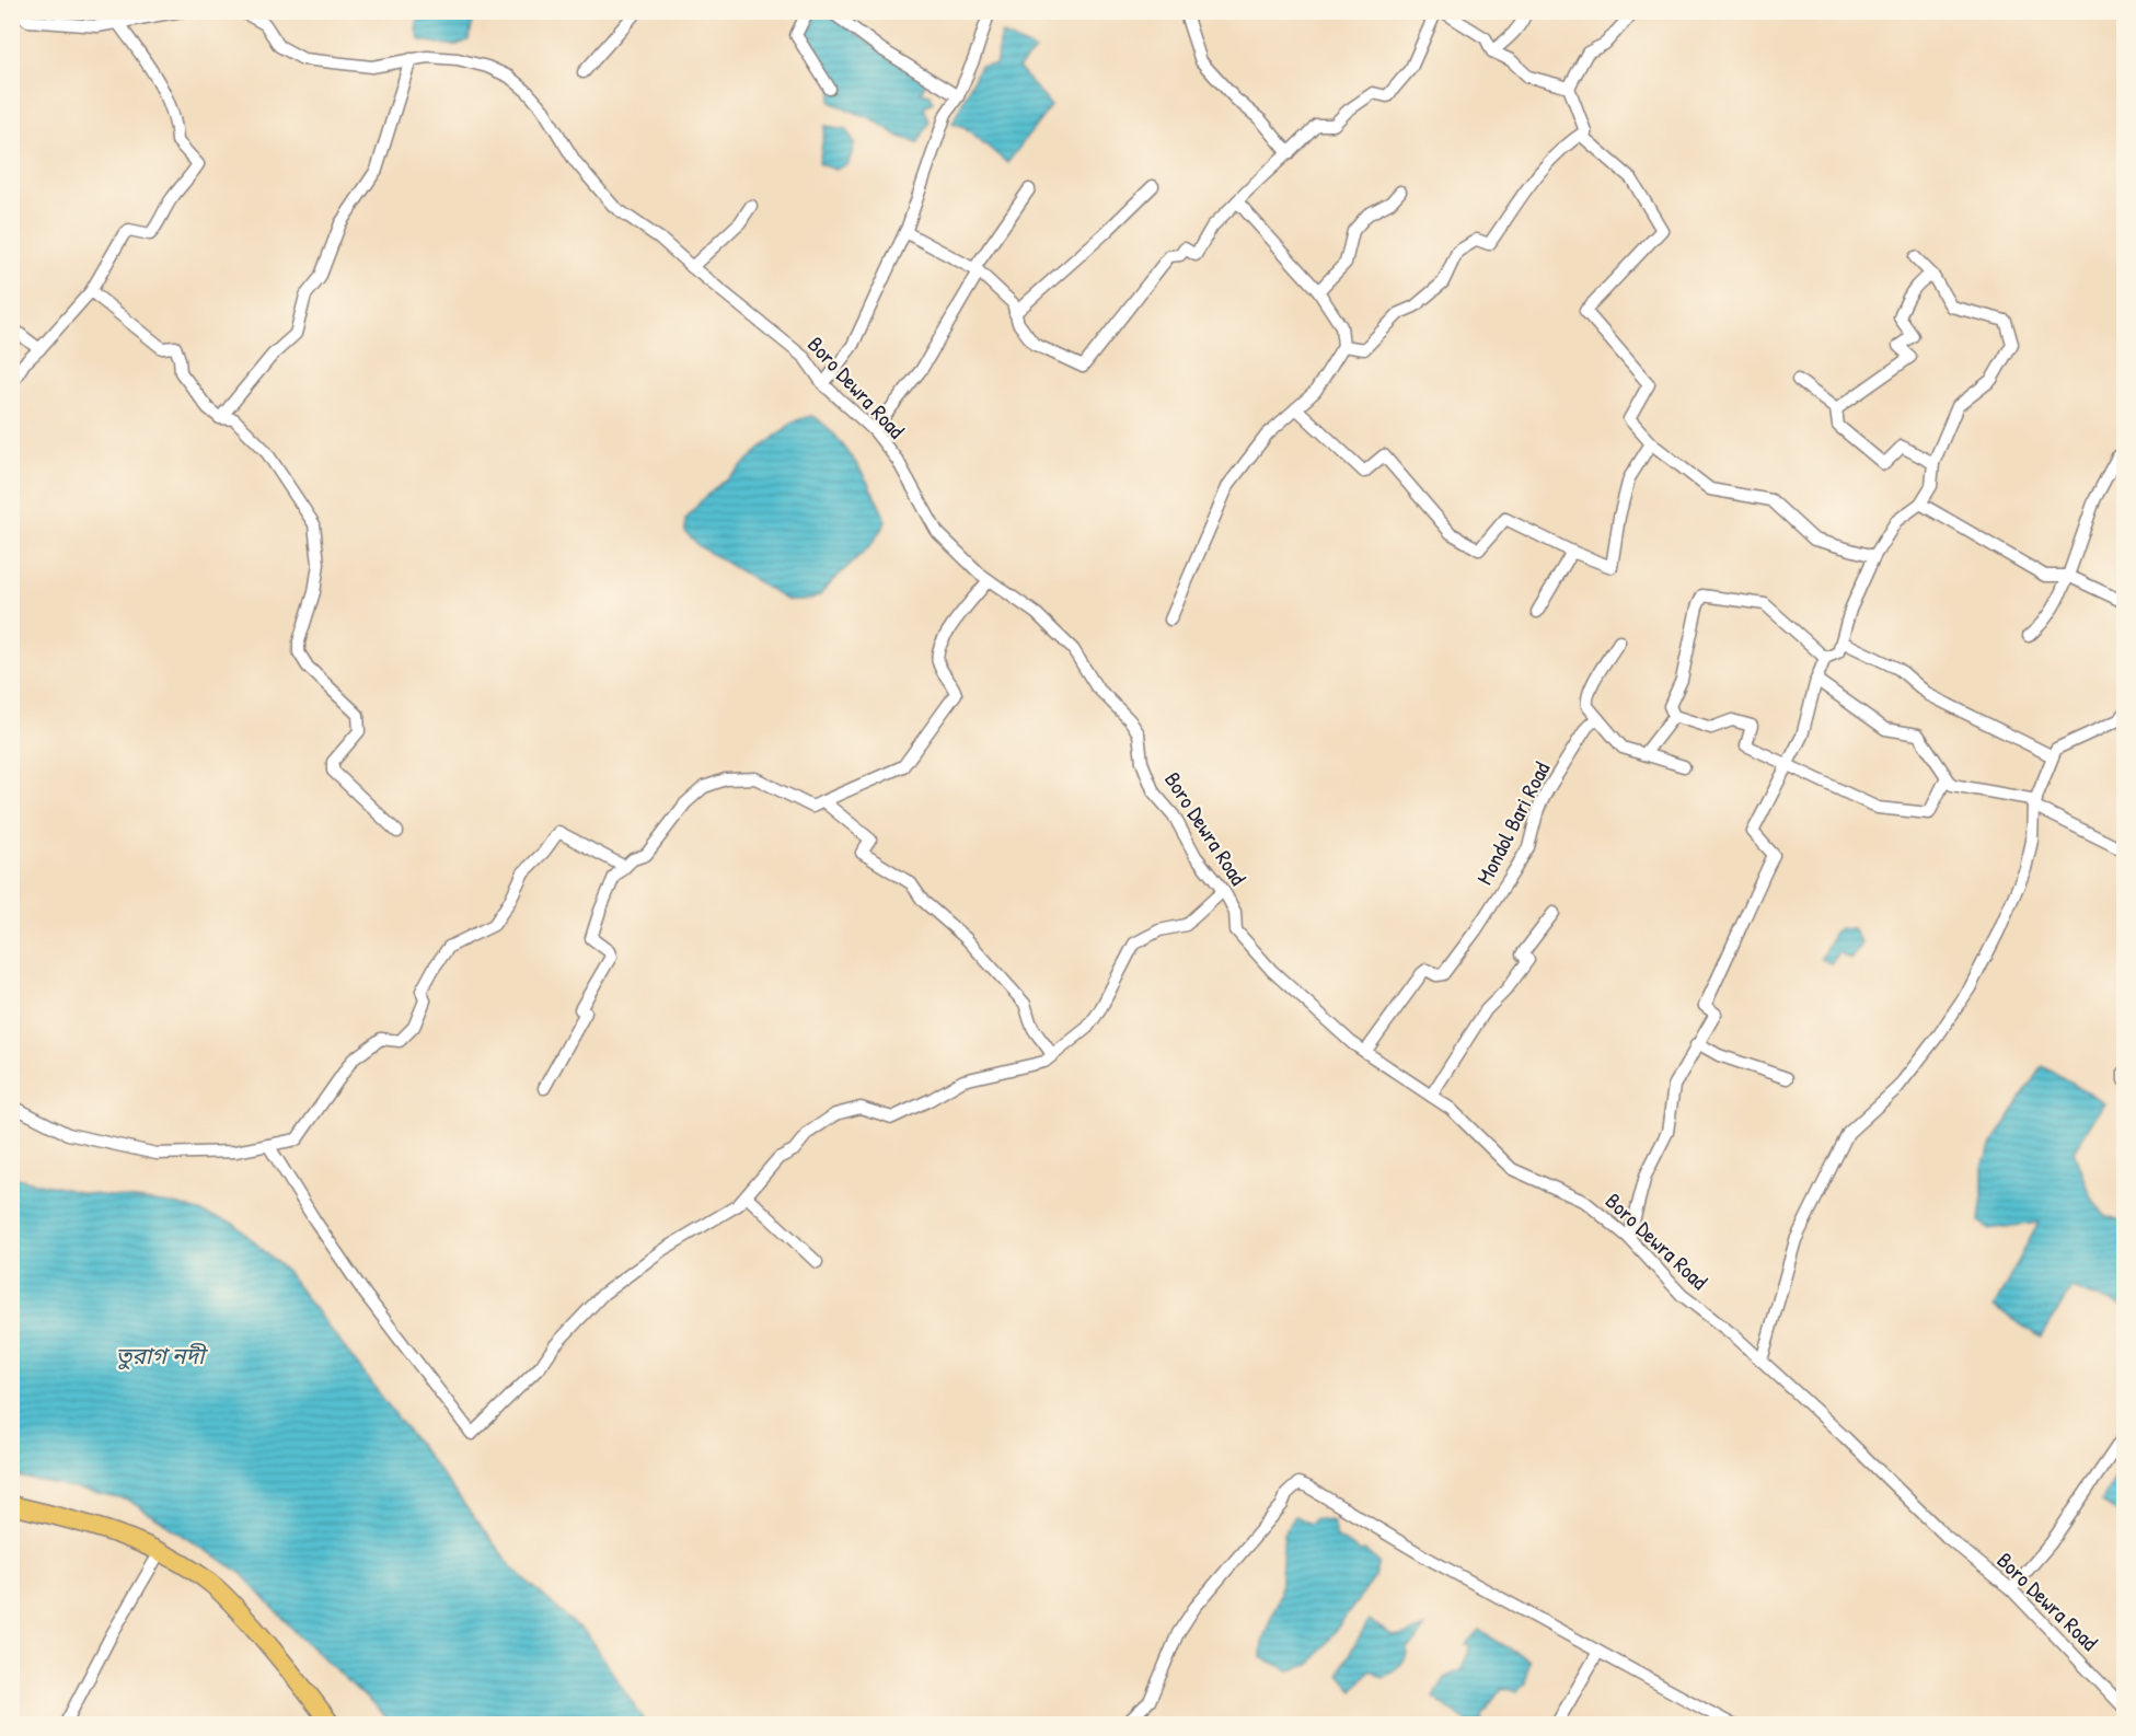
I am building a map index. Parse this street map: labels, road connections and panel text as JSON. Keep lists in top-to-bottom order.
{
  "streets": {
    "street": ["Boro Dewra Road", "Mondol Bari Road"]
  },
  "crossings": [
    ["Boro Dewra Road", "Mondol Bari Road"]
  ],
  "water": ["তুরাগ নদী"]
}
